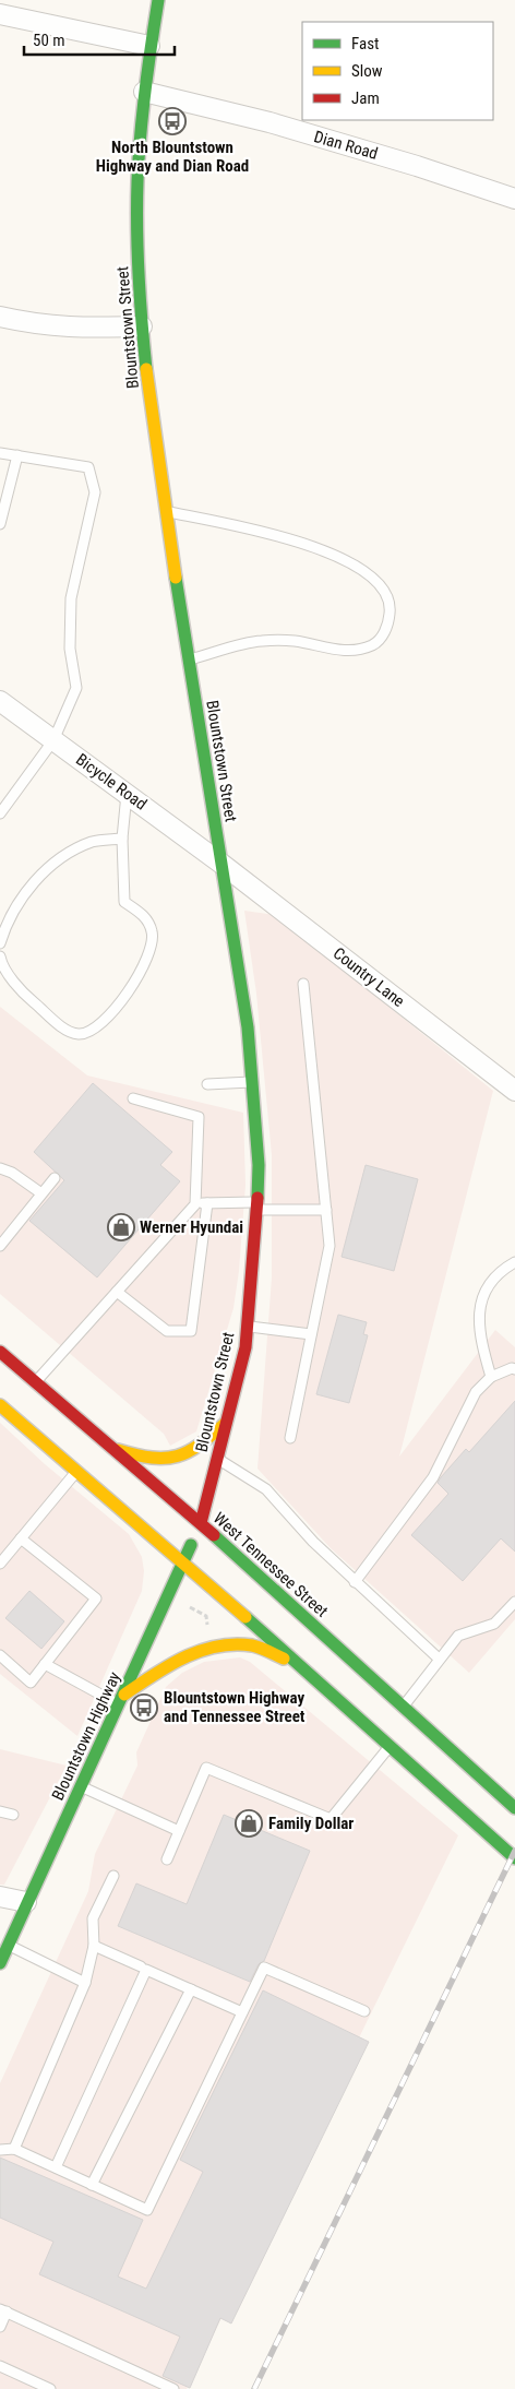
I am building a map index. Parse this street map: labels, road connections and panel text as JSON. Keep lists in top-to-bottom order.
{
  "streets": {
    "main road": ["Blountstown Street", "West Tennessee Street", "Blountstown Highway"],
    "street": ["Dian Road", "Bicycle Road", "Country Lane"]
  },
  "crossings": [
    ["Dian Road", "Blountstown Street"],
    ["Blountstown Street", "Bicycle Road"],
    ["Blountstown Street", "Country Lane"],
    ["Blountstown Street", "West Tennessee Street"],
    ["Blountstown Street", "Blountstown Highway"],
    ["Bicycle Road", "Country Lane"],
    ["West Tennessee Street", "Blountstown Highway"]
  ],
  "places": {
    "bus stop": ["North Blountstown Highway and Dian Road", "Blountstown Highway and Tennessee Street"],
    "shop": ["Werner Hyundai", "Family Dollar"]
  },
  "legend": ["Fast", "Slow", "Jam"],
  "scale_bar": "50 m"
}
